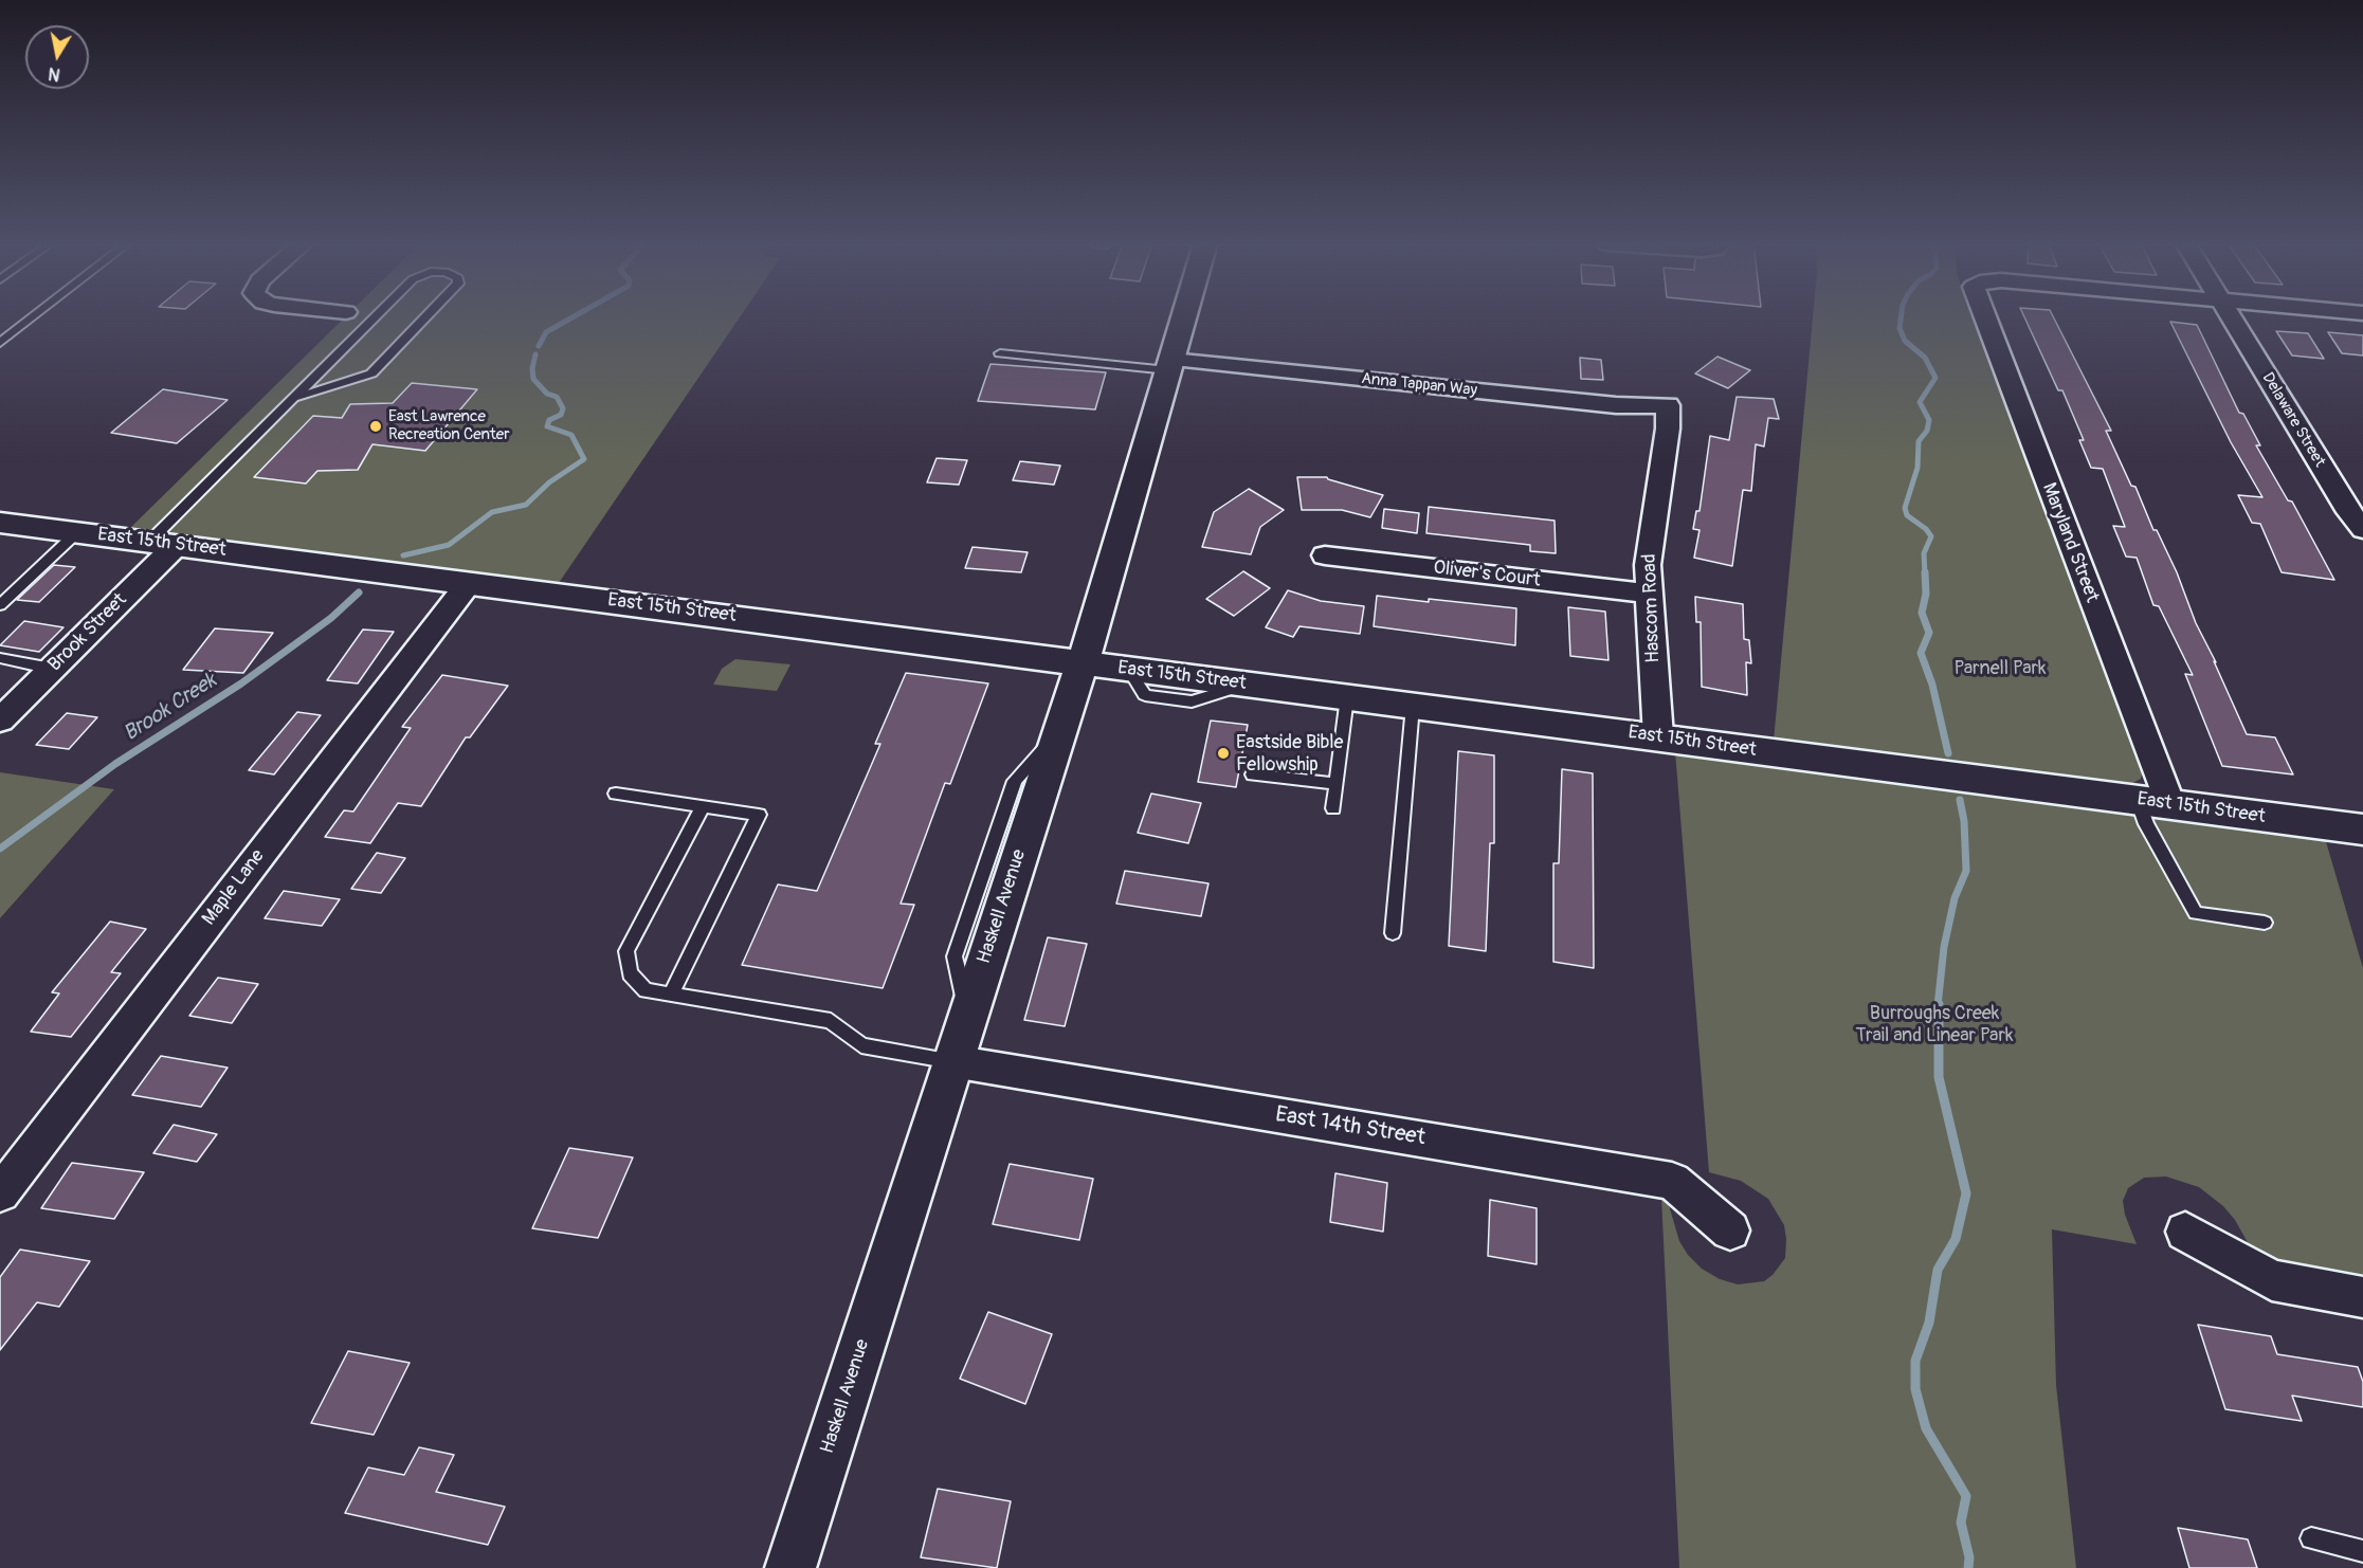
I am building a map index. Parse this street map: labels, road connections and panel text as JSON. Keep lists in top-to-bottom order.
{
  "streets": {
    "main road": ["East 15th Street", "Haskell Avenue"],
    "street": [
      "Anna Tappan Way",
      "Delaware Street",
      "Maryland Street",
      "Oliver's Court",
      "Hascom Road",
      "Brook Street",
      "Maple Lane",
      "East 14th Street"
    ]
  },
  "crossings": [
    ["Anna Tappan Way", "Hascom Road"],
    ["Anna Tappan Way", "Haskell Avenue"],
    ["East 15th Street", "Maryland Street"],
    ["East 15th Street", "Hascom Road"],
    ["East 15th Street", "Brook Street"],
    ["East 15th Street", "Maple Lane"],
    ["East 15th Street", "Haskell Avenue"],
    ["Oliver's Court", "Hascom Road"],
    ["Haskell Avenue", "East 14th Street"]
  ],
  "water": ["Brook Creek"],
  "parks": ["Parnell Park", "Burroughs Creek Trail and Linear Park"],
  "places": ["East Lawrence Recreation Center", "Eastside Bible Fellowship"],
  "north": "bottom"
}
